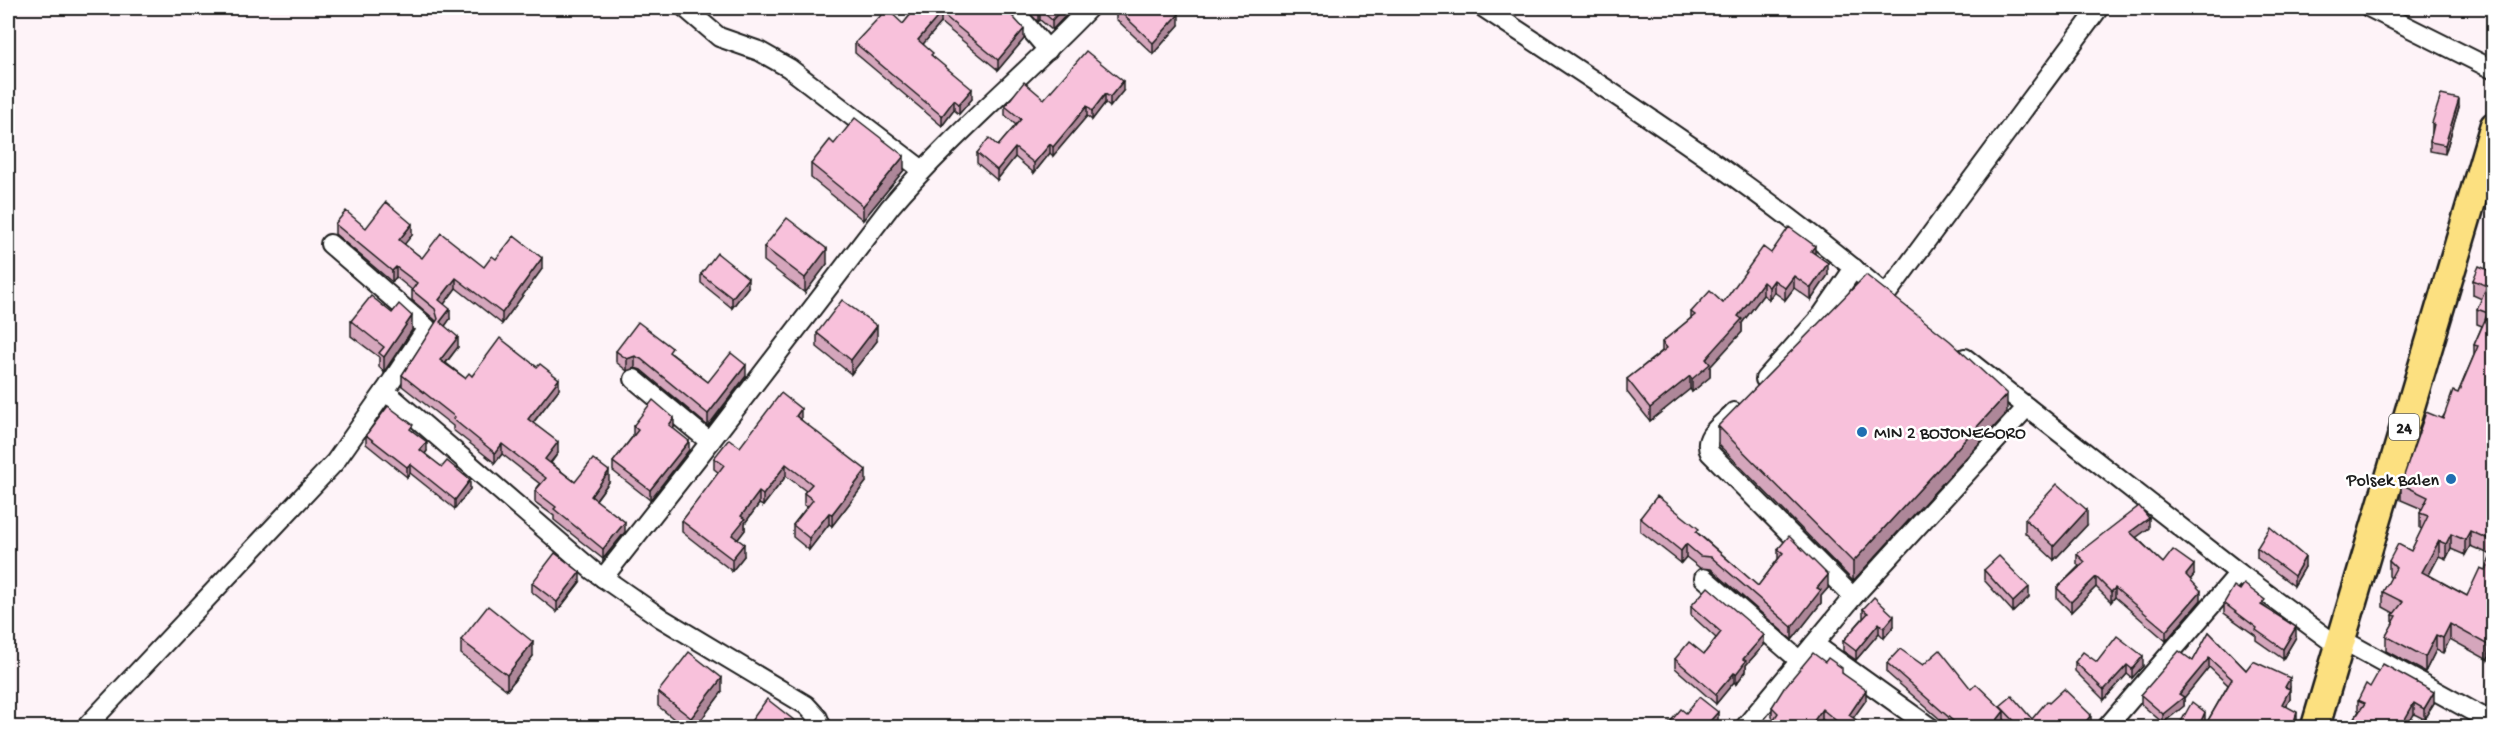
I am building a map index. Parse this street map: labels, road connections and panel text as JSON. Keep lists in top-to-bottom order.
{
  "streets": {
    "highway": ["24"]
  },
  "places": ["MIN 2 BOJONEGORO", "Polsek Balen"]
}
